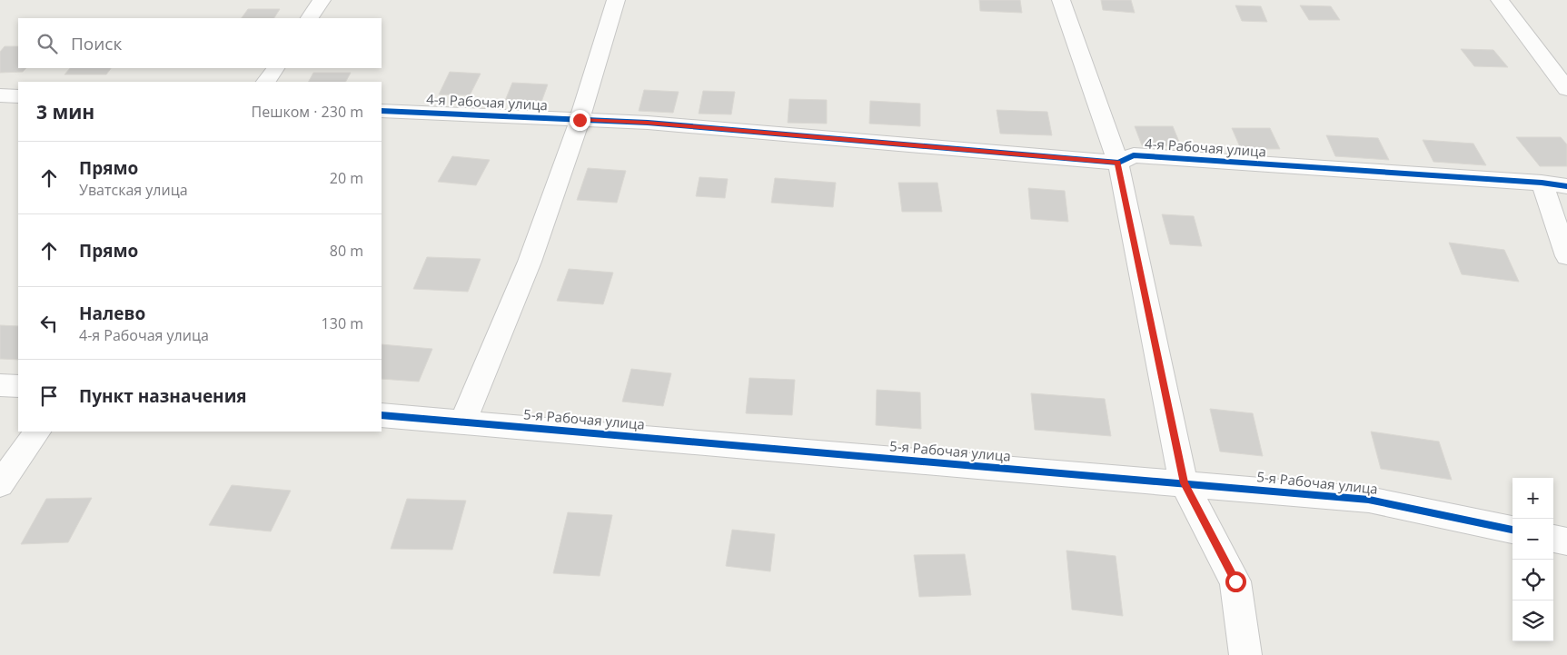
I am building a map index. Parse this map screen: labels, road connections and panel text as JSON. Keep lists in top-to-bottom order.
{
  "streets": {
    "street": ["4-я Рабочая улица", "5-я Рабочая улица"]
  },
  "page": {
    "search": "Поиск",
    "heading": ["3 мин", "Пешком · 230 m"],
    "list": [
      ["Прямо", "Уватская улица", "20 m"],
      ["Прямо", "80 m"],
      ["Налево", "4-я Рабочая улица", "130 m"],
      "Пункт назначения"
    ],
    "map_buttons": ["+", "−"]
  }
}
